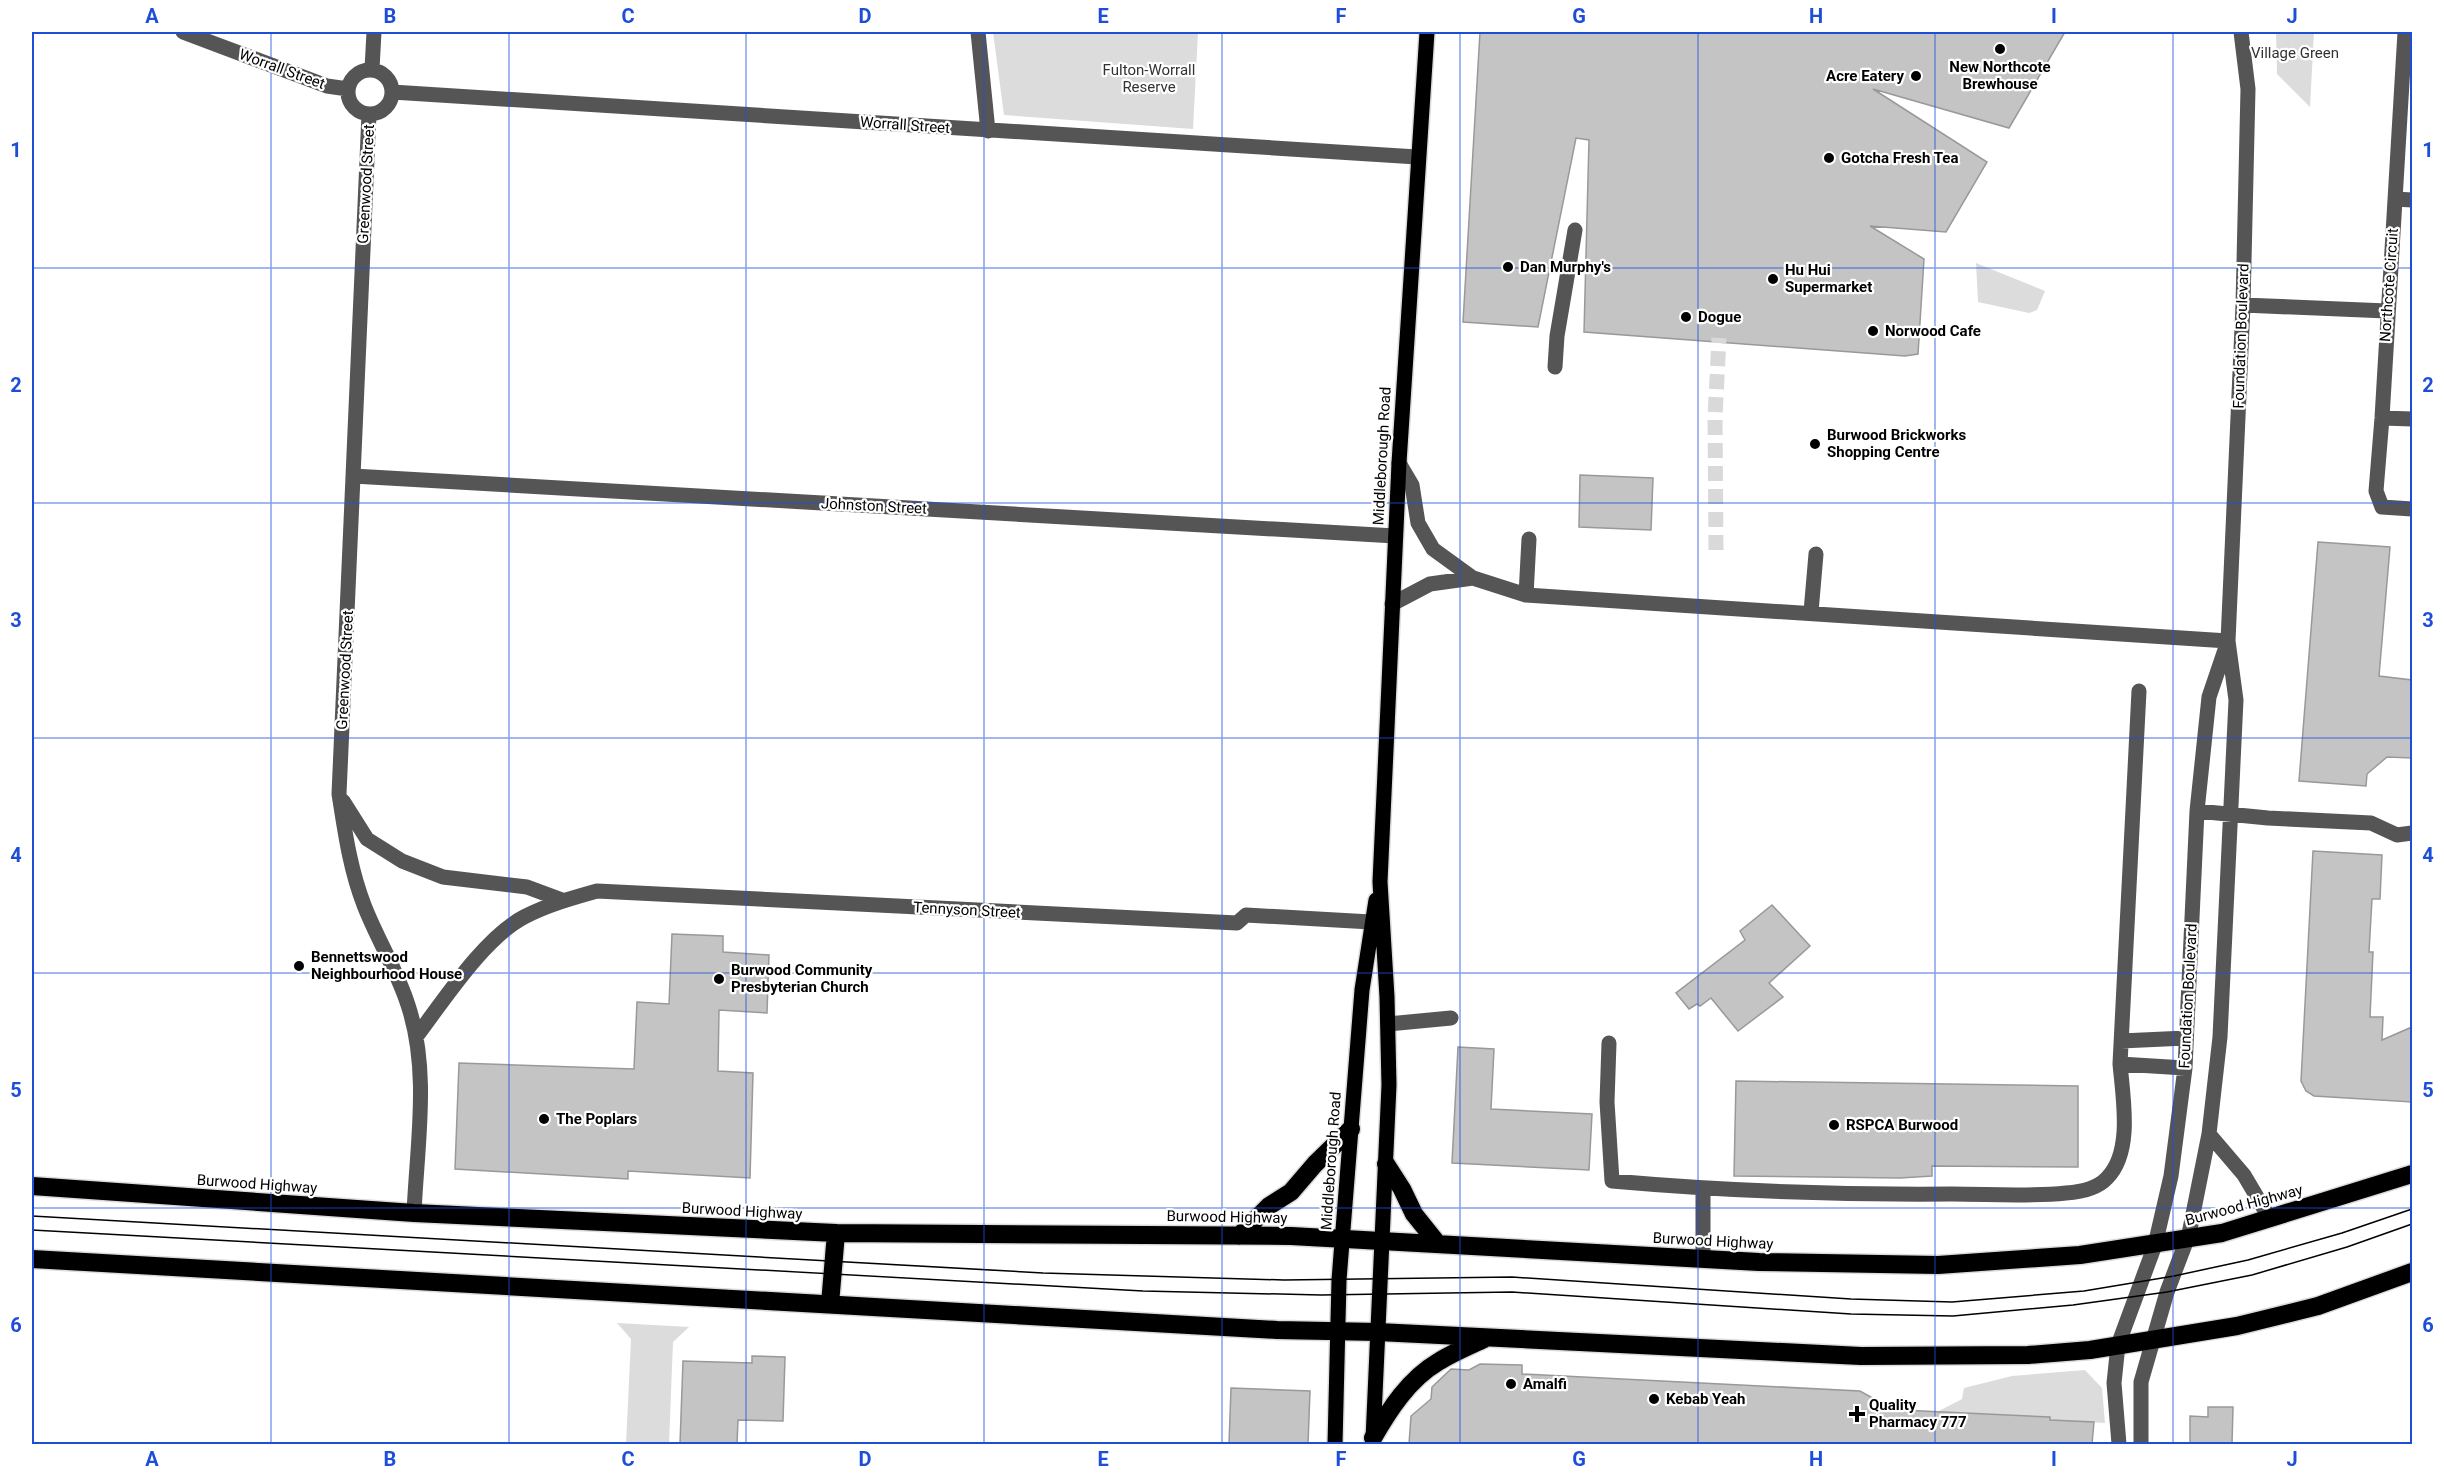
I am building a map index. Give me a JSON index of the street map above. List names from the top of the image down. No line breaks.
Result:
{"streets":{"highway":["Burwood Highway"],"main road":["Middleborough Road"],"street":["Worrall Street","Greenwood Street","Northcote Circuit","Foundation Boulevard","Johnston Street","Tennyson Street"]},"crossings":[["Worrall Street","Greenwood Street"],["Worrall Street","Middleborough Road"],["Greenwood Street","Johnston Street"],["Greenwood Street","Tennyson Street"],["Greenwood Street","Burwood Highway"],["Foundation Boulevard","Burwood Highway"],["Middleborough Road","Johnston Street"],["Middleborough Road","Tennyson Street"],["Middleborough Road","Burwood Highway"]],"parks":["Village Green","Fulton-Worrall Reserve"],"places":{"other":["New Northcote Brewhouse","Acre Eatery","Gotcha Fresh Tea","Dan Murphy's","Hu Hui Supermarket","Dogue","Norwood Cafe","Burwood Brickworks Shopping Centre","Bennettswood Neighbourhood House","Burwood Community Presbyterian Church","The Poplars","RSPCA Burwood","Amalfi","Kebab Yeah"],"health":["Quality Pharmacy 777"]},"grid":{"columns":["A","B","C","D","E","F","G","H","I","J"],"rows":["1","2","3","4","5","6"]}}
